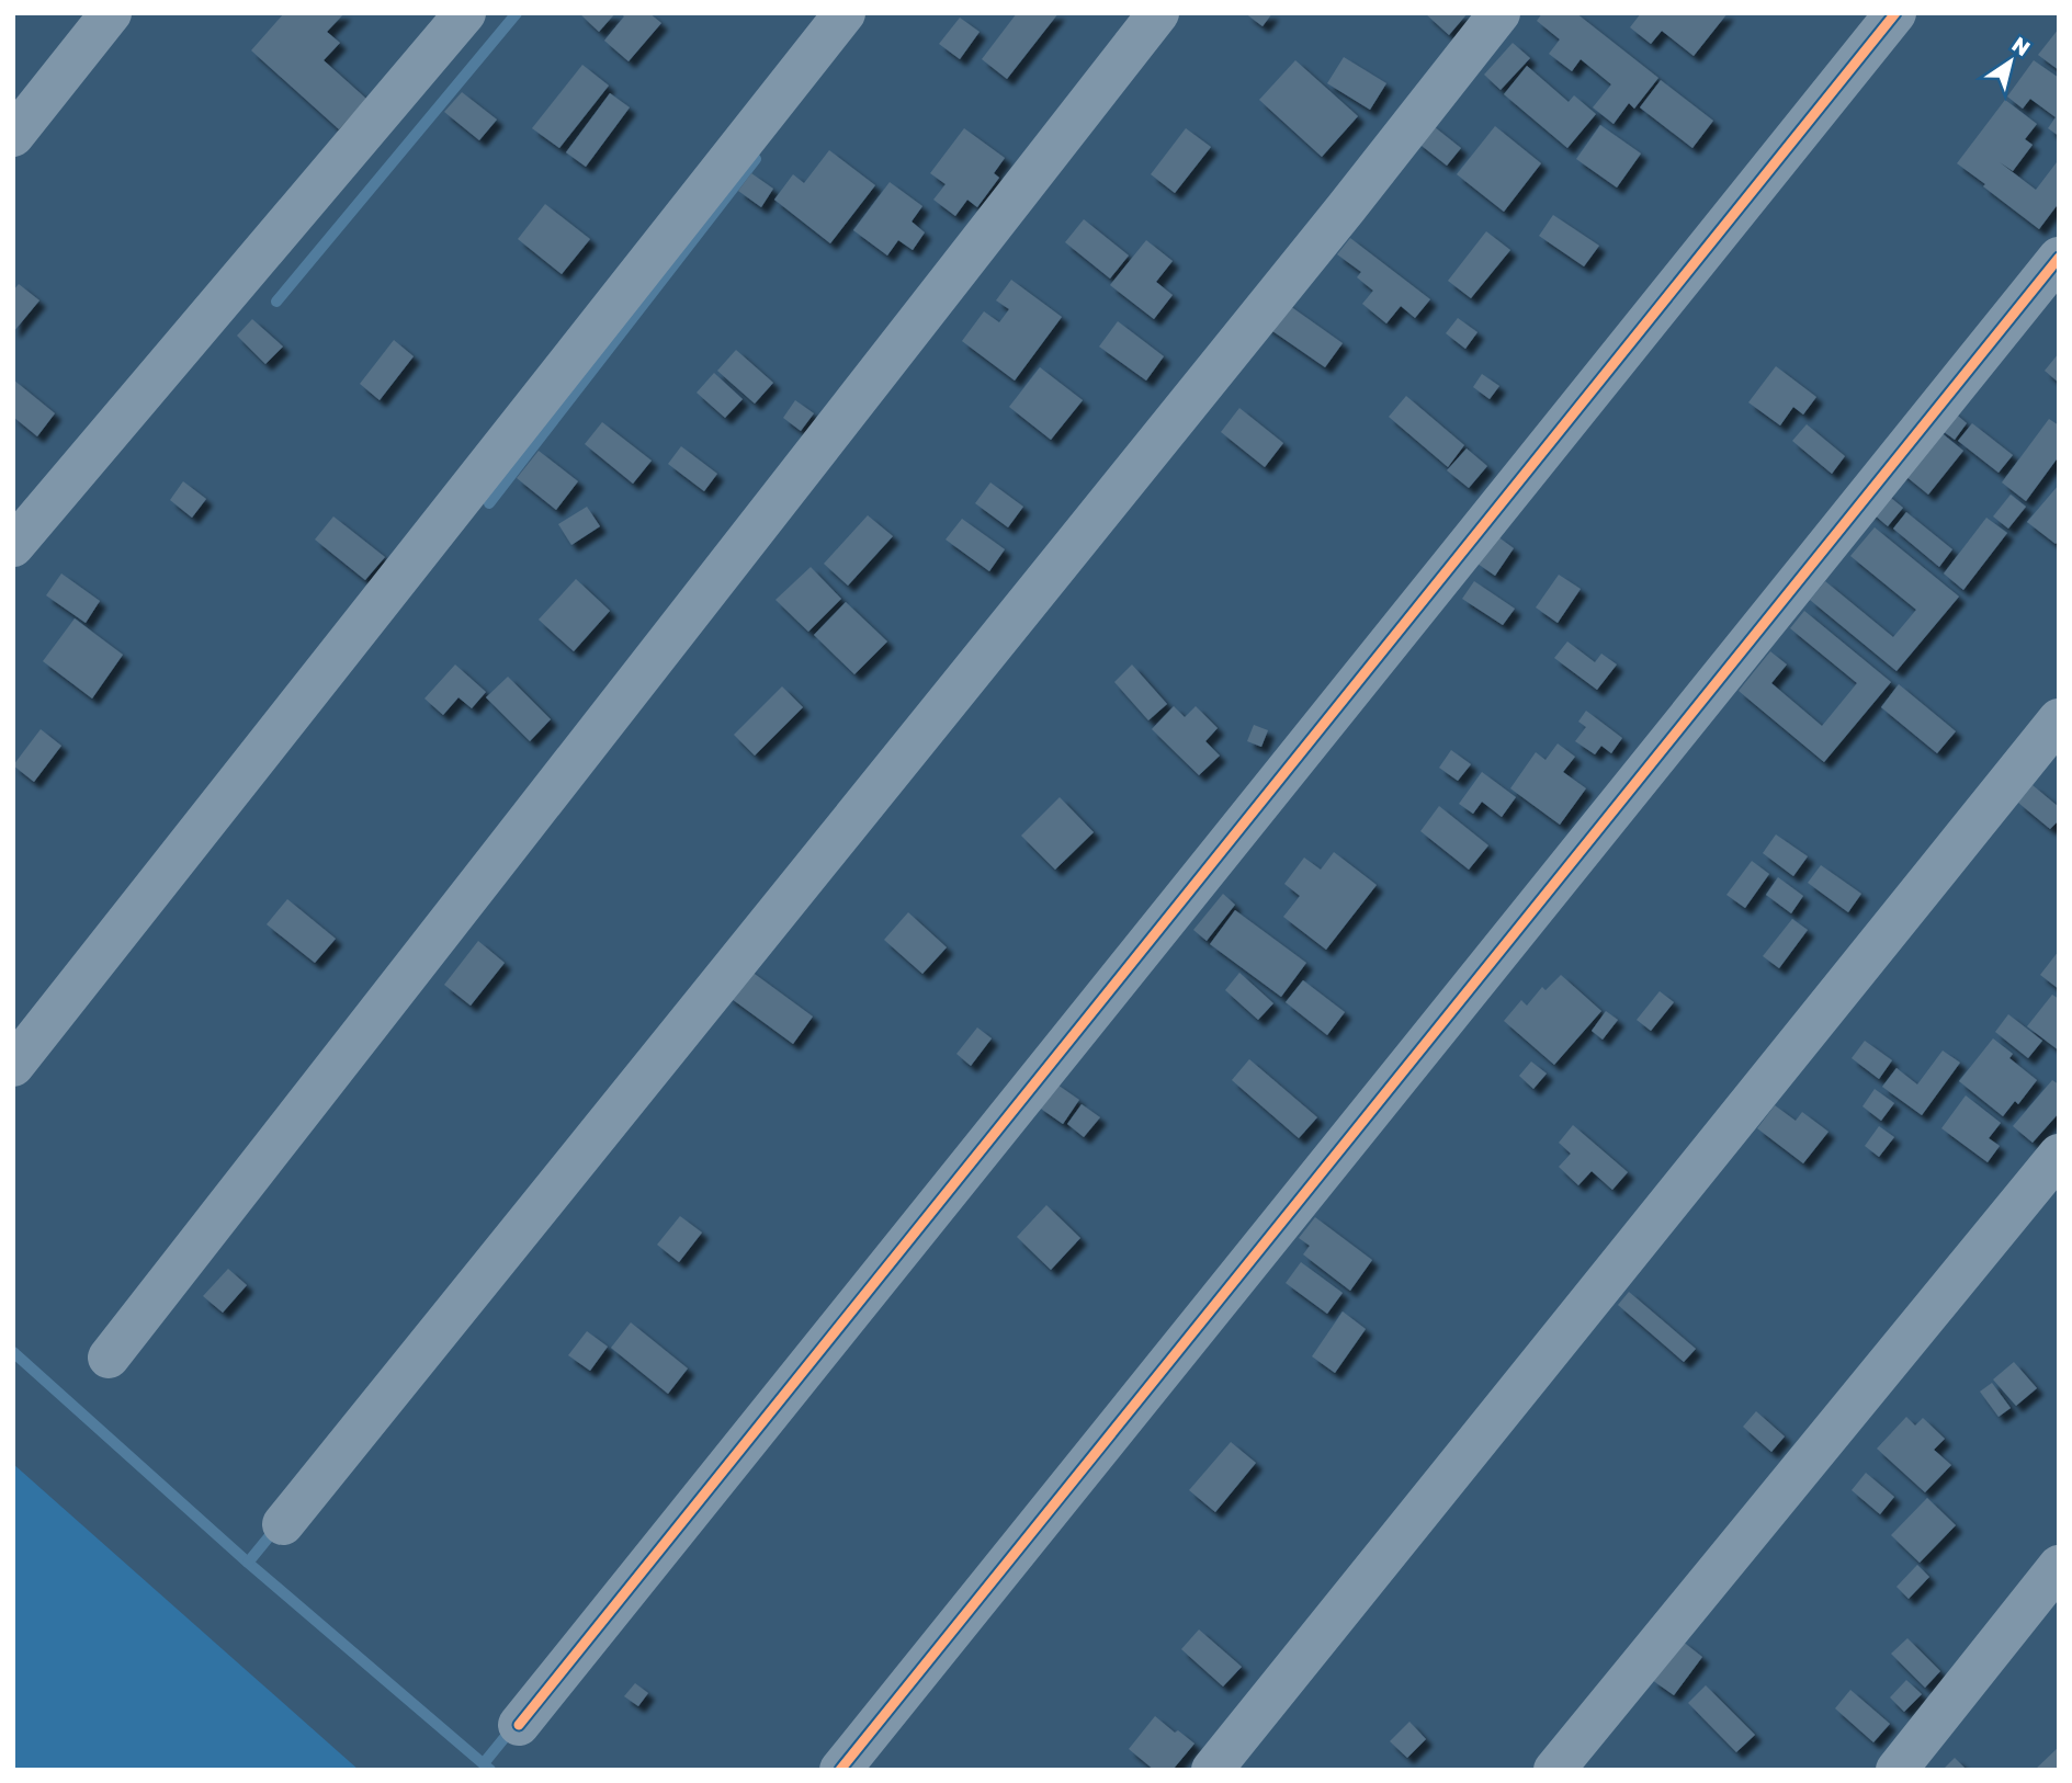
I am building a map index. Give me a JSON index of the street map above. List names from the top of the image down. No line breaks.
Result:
{"north":"top right"}
